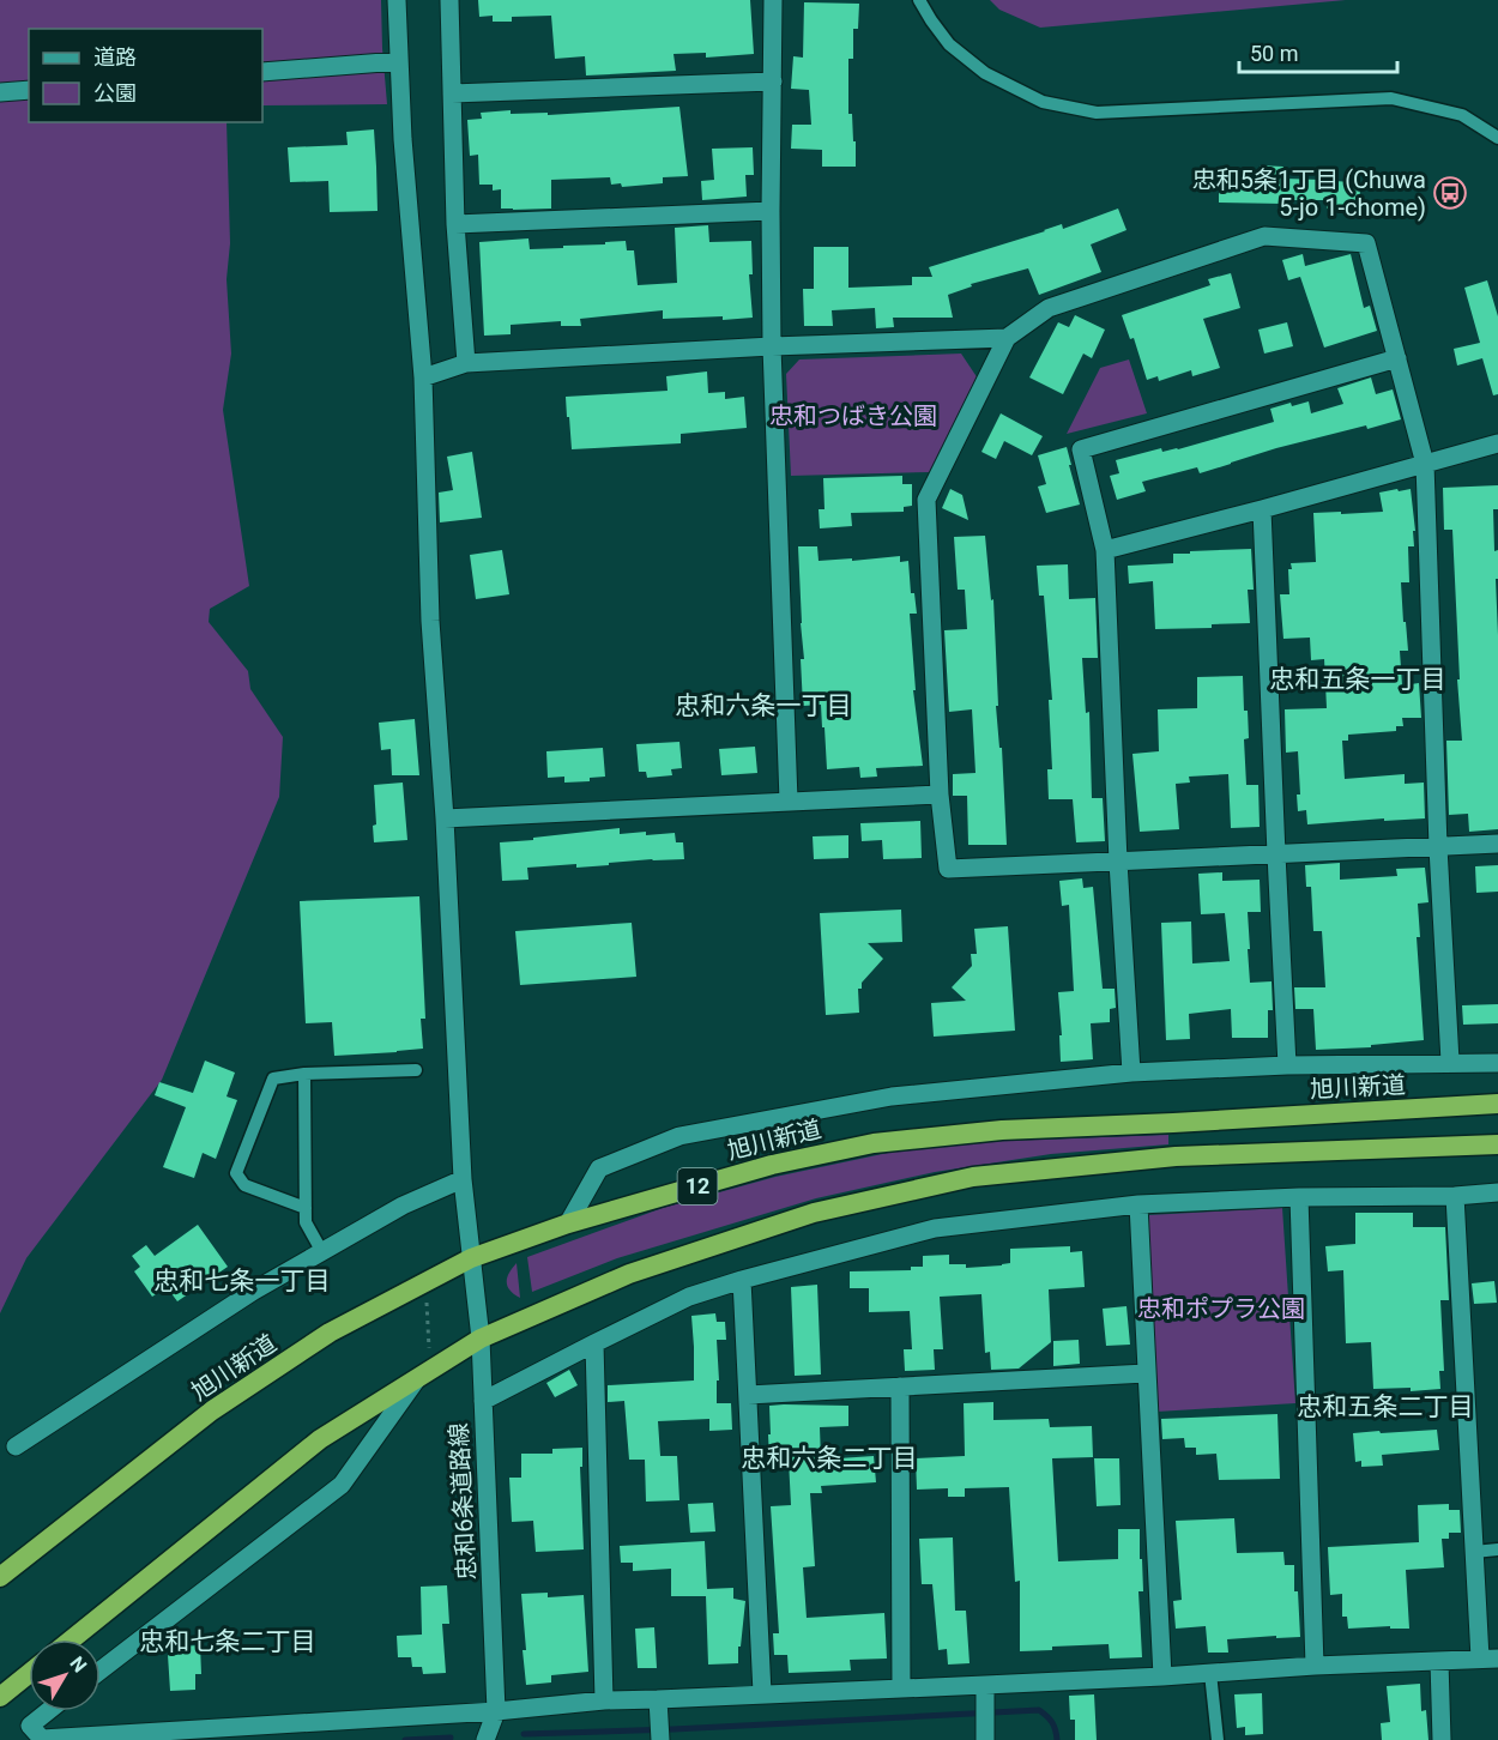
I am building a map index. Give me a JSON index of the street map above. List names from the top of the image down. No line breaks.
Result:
{"streets":{"highway":["旭川新道","12"],"street":["忠和6条道路線"]},"crossings":[["旭川新道","忠和6条道路線"]],"districts":["忠和五条一丁目","忠和六条一丁目","忠和七条一丁目","忠和五条二丁目","忠和六条二丁目","忠和七条二丁目"],"parks":["忠和つばき公園","忠和ポプラ公園"],"places":{"bus stop":["忠和5条1丁目 (Chuwa 5-jo 1-chome)"]},"legend":["道路","公園"],"scale_bar":"50 m","north":"top right"}
